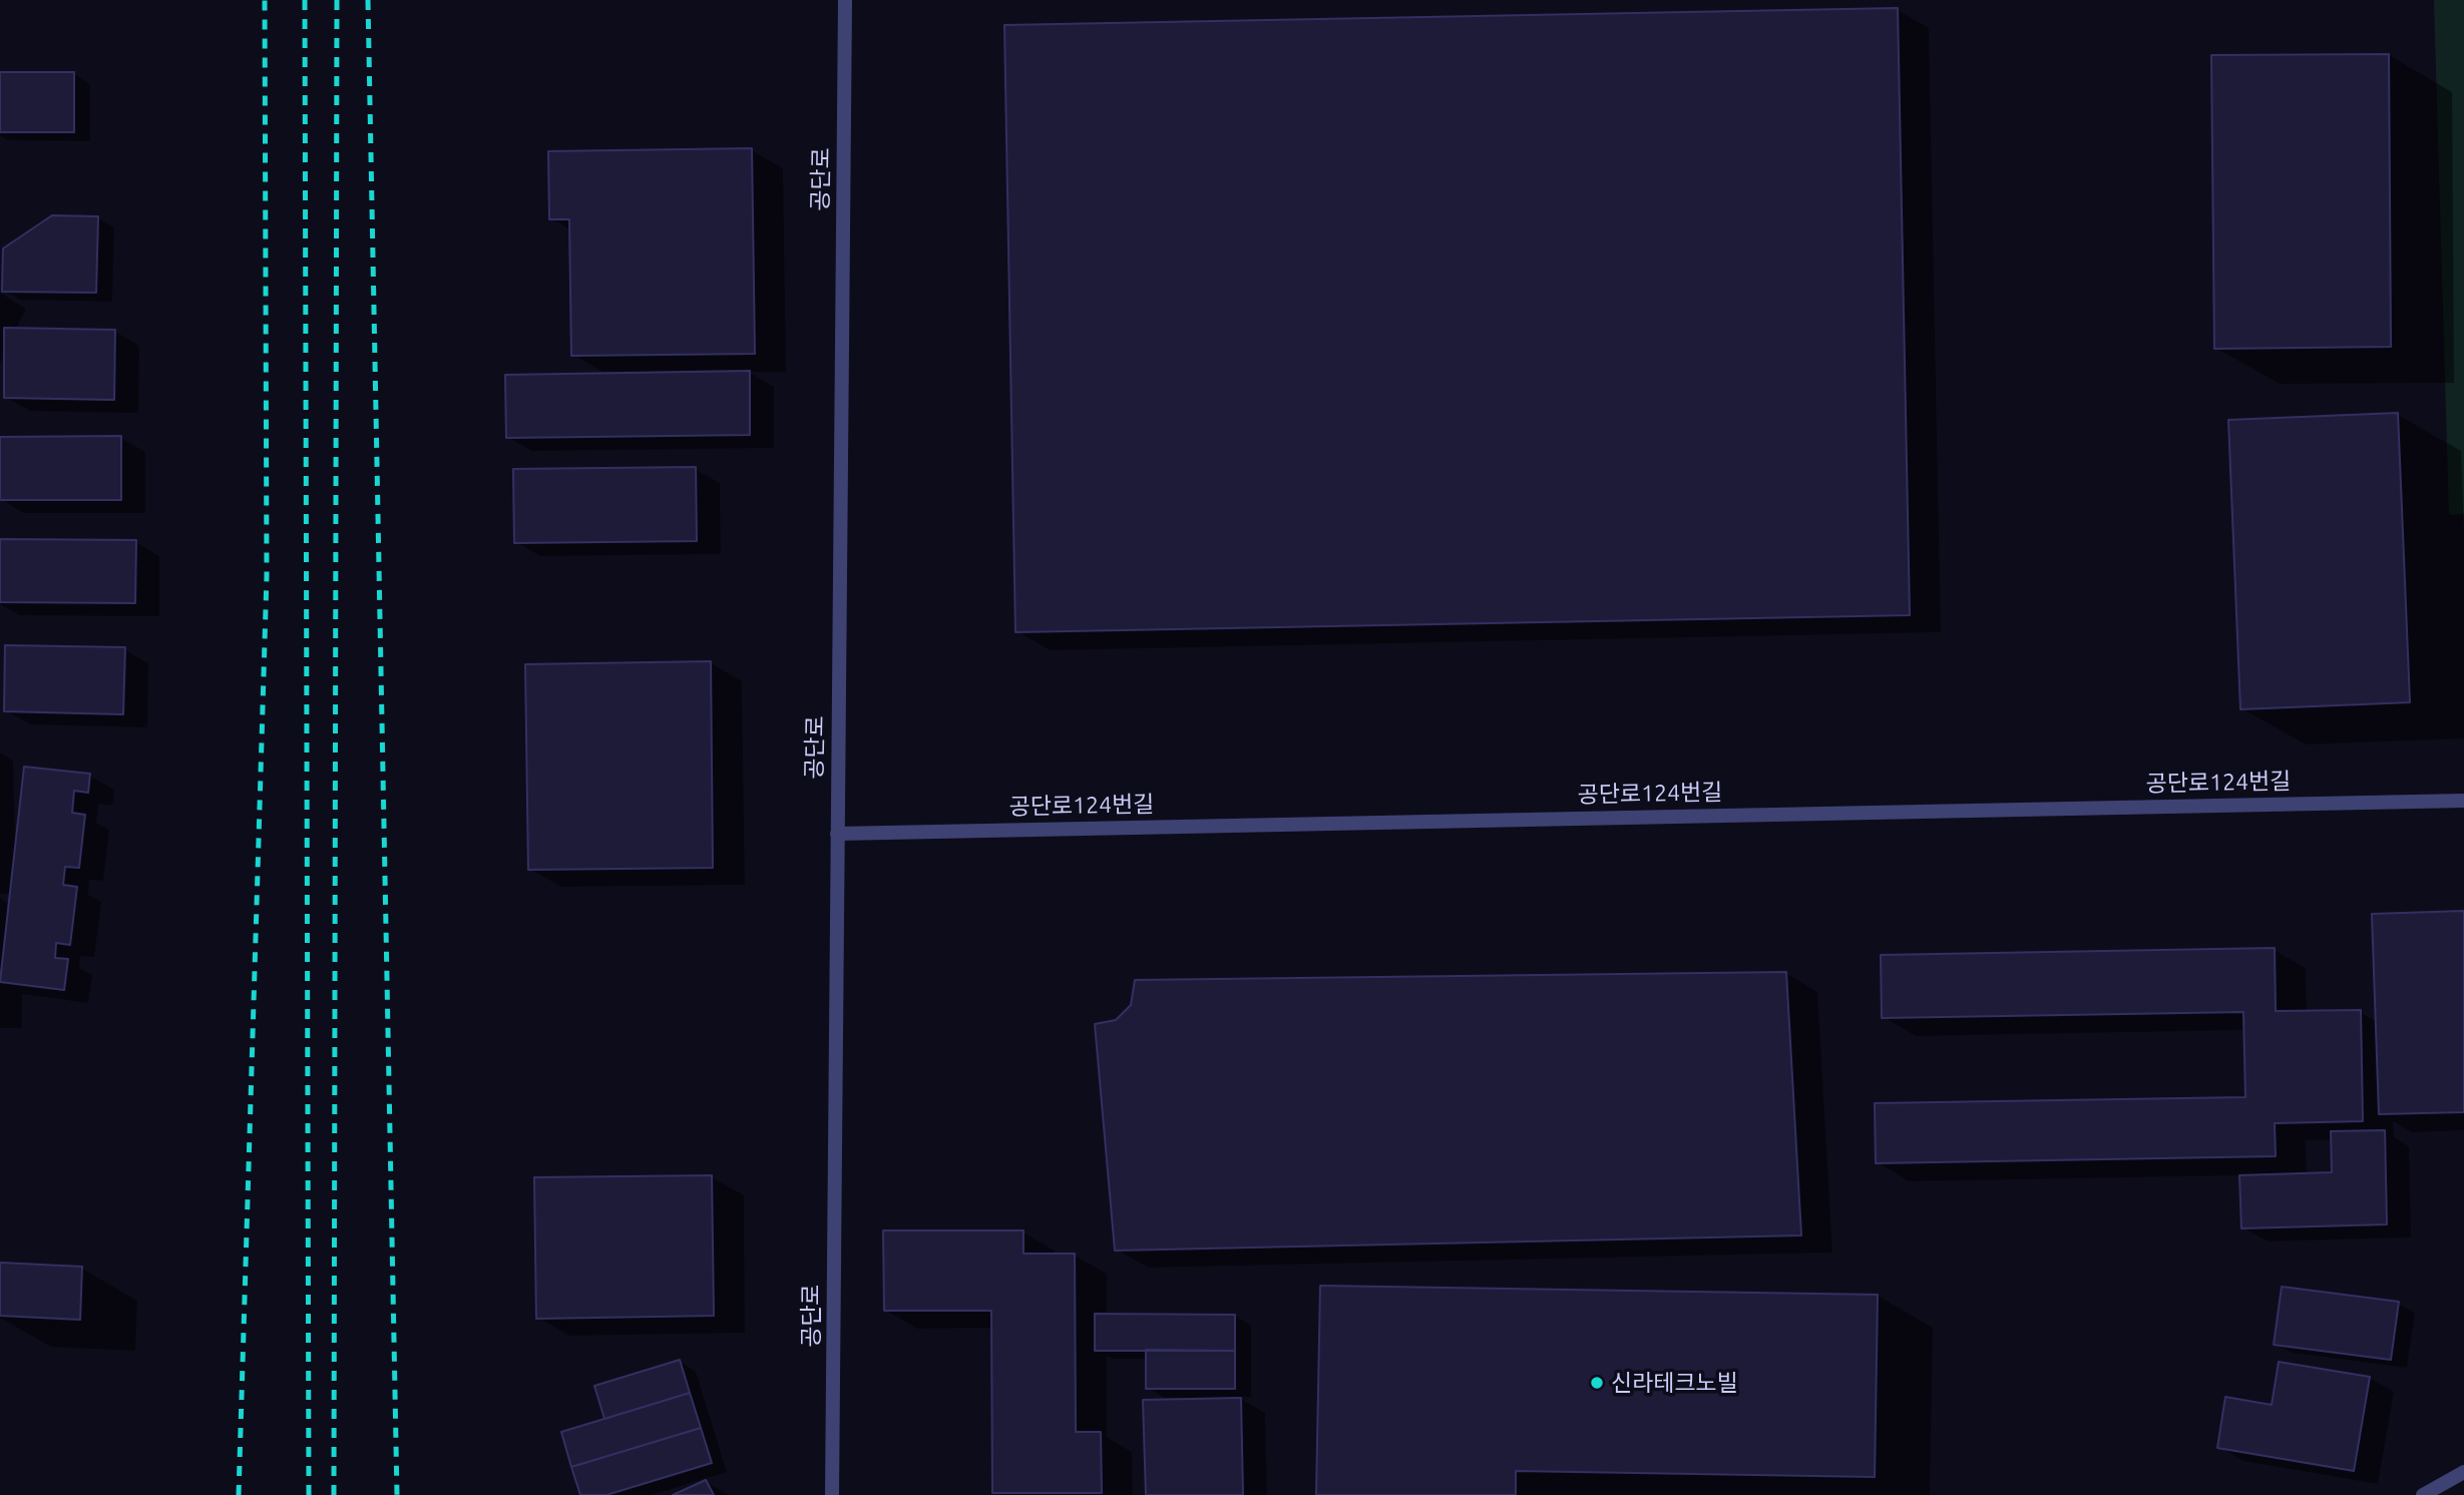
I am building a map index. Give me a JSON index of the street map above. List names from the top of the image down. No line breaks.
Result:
{"streets":{"street":["공단로","공단로124번길"]},"crossings":[["공단로","공단로124번길"]],"places":["신라테크노빌"]}
